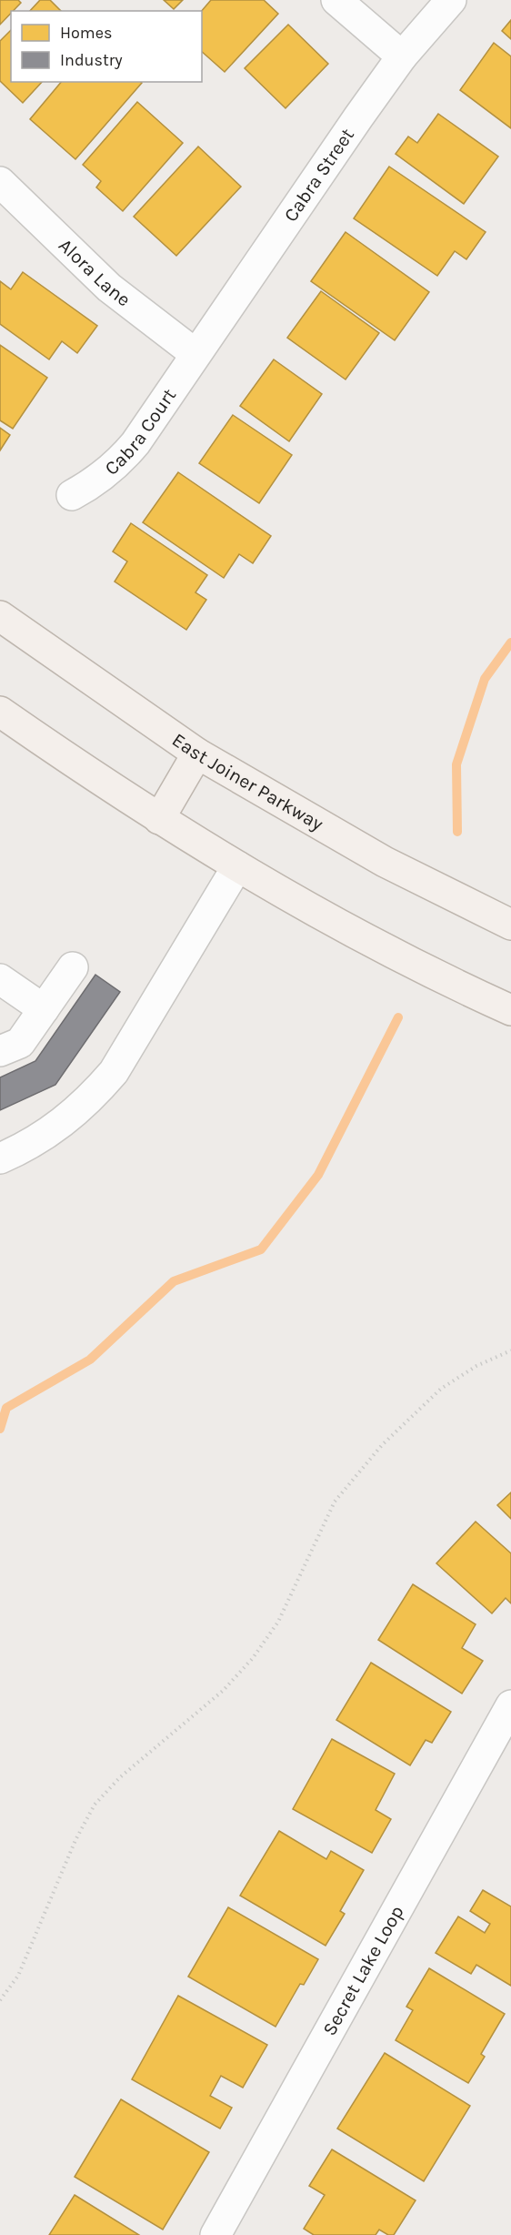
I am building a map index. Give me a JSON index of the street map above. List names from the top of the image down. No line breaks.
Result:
{"streets":{"main road":["East Joiner Parkway"],"street":["Cabra Street","Alora Lane","Cabra Court","Secret Lake Loop"]},"crossings":[["Cabra Street","Alora Lane"],["Cabra Street","Cabra Court"],["Alora Lane","Cabra Court"]],"legend":["Homes","Industry"]}
